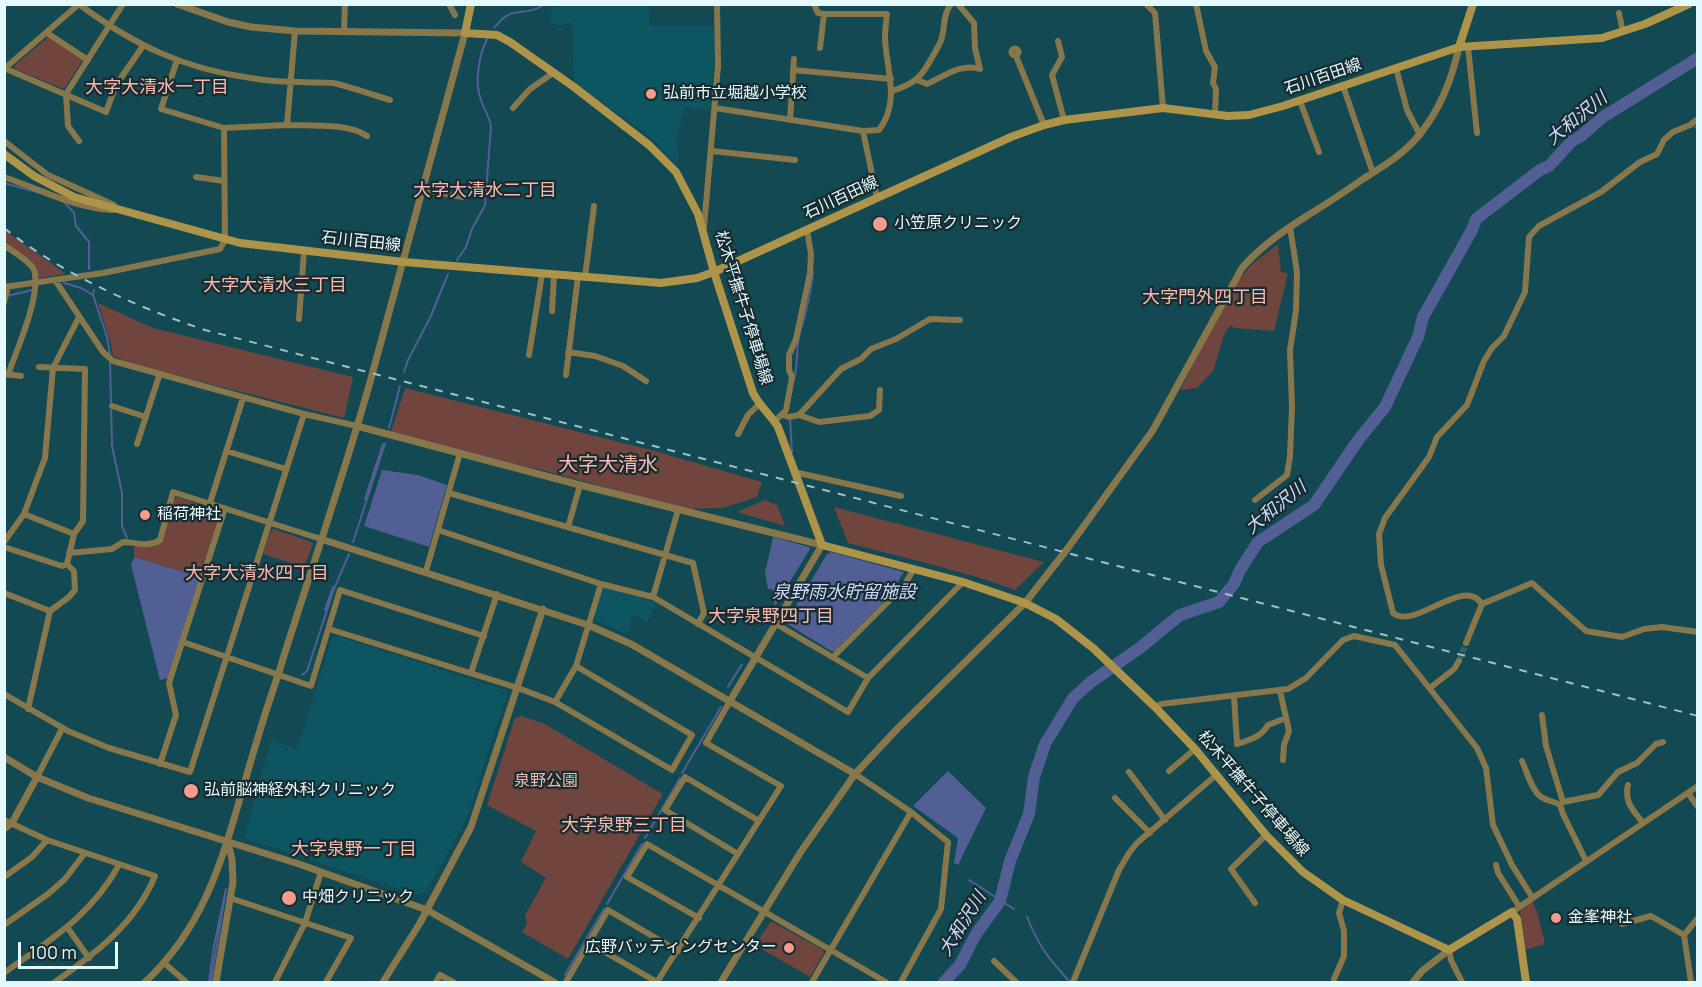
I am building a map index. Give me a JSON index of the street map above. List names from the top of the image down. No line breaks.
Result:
{"streets":{"main road":["石川百田線","松木平撫牛子停車場線"]},"crossings":[["石川百田線","松木平撫牛子停車場線"]],"districts":["大字大清水一丁目","大字大清水二丁目","大字大清水三丁目","大字門外四丁目","大字大清水","大字大清水四丁目","大字泉野四丁目","大字泉野三丁目","大字泉野一丁目"],"water":["大和沢川","泉野雨水貯留施設"],"parks":["泉野公園"],"places":["弘前市立堀越小学校","小笠原クリニック","稲荷神社","弘前脳神経外科クリニック","中畑クリニック","金峯神社","広野バッティングセンター"],"scale_bar":"100 m"}
